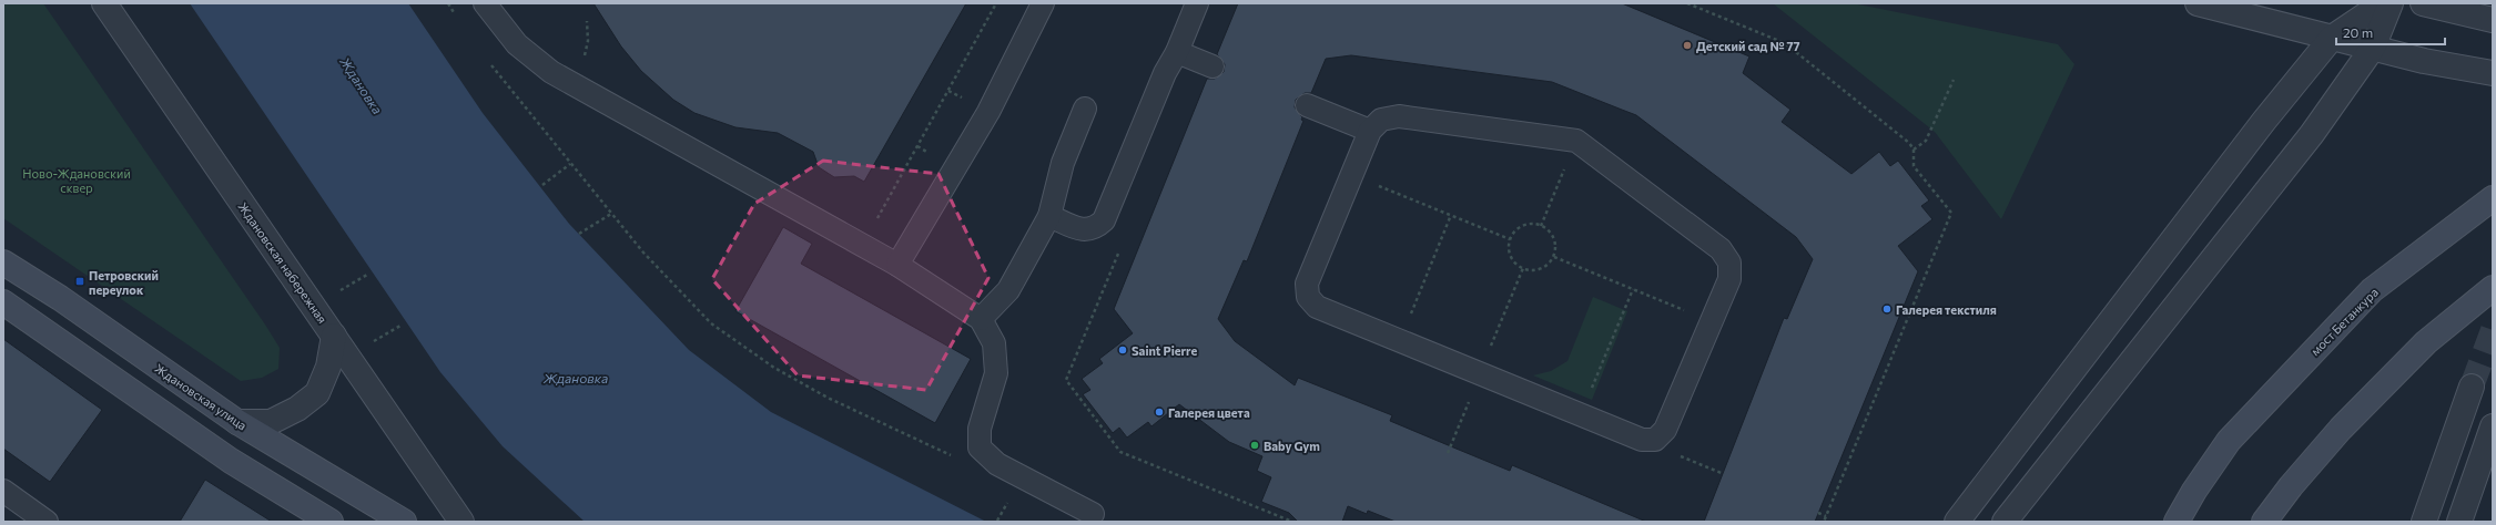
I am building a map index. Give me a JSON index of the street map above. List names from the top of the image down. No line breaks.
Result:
{"streets":{"main road":["мост Бетанкура","Ждановская улица"],"street":["Ждановская набережная"]},"water":["Ждановка"],"parks":["Ново-Ждановский сквер"],"places":{"other":["Детский сад № 77","Галерея текстиля","Saint Pierre","Галерея цвета","Baby Gym"],"transit":["Петровский переулок"]},"scale_bar":"20 m"}
